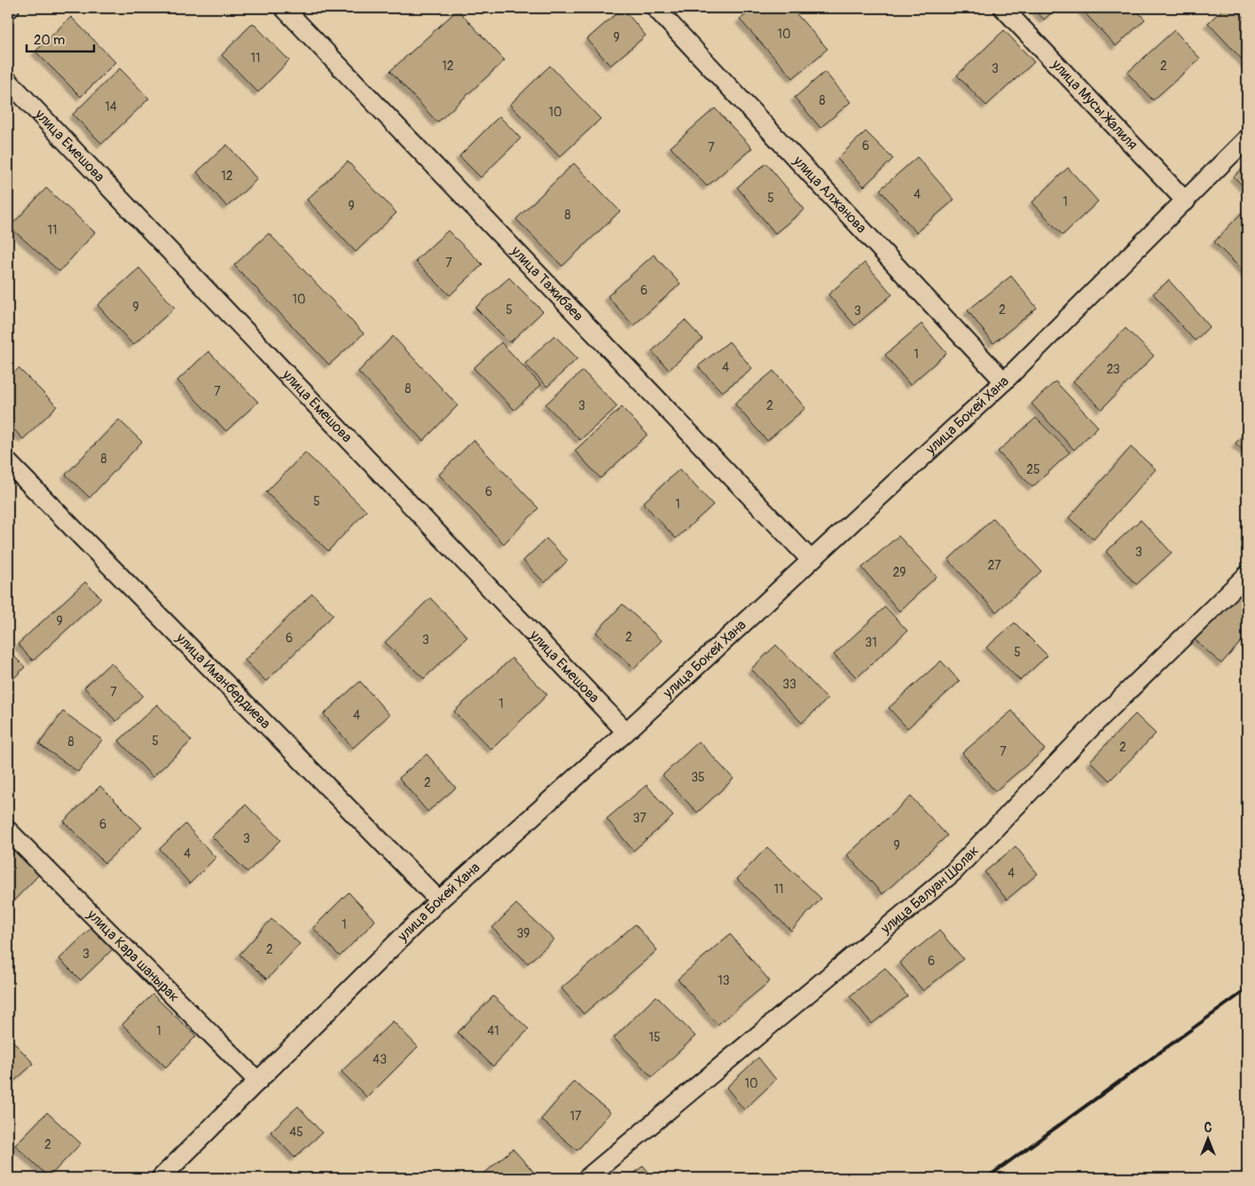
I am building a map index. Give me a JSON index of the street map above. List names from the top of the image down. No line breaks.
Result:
{"streets":{"street":["улица Мусы Жалиля","улица Емешова","улица Алжанова","улица Тажибаев","улица Бокей Хана","улица Иманбердиева","улица Балуан Шолак","улица Кара шанырак"]},"crossings":[["улица Мусы Жалиля","улица Бокей Хана"],["улица Емешова","улица Бокей Хана"],["улица Алжанова","улица Бокей Хана"],["улица Тажибаев","улица Бокей Хана"],["улица Бокей Хана","улица Иманбердиева"],["улица Бокей Хана","улица Кара шанырак"]],"house_numbers":["10","9","11","12","2","3","8","14","10","6","7","12","4","5","1","9","8","11","7","6","10","9","5","2","3","1","4","23","8","7","3","2","8","25","6","5","1","3","27","29","9","2","6","3","31","5","33","7","1","4","5","8","2","7","35","2","37","6","3","9","4","4","11","1","39","2","3","6","13","1","41","15","43","10","17","45","2"],"scale_bar":"20 m","north":"top"}
